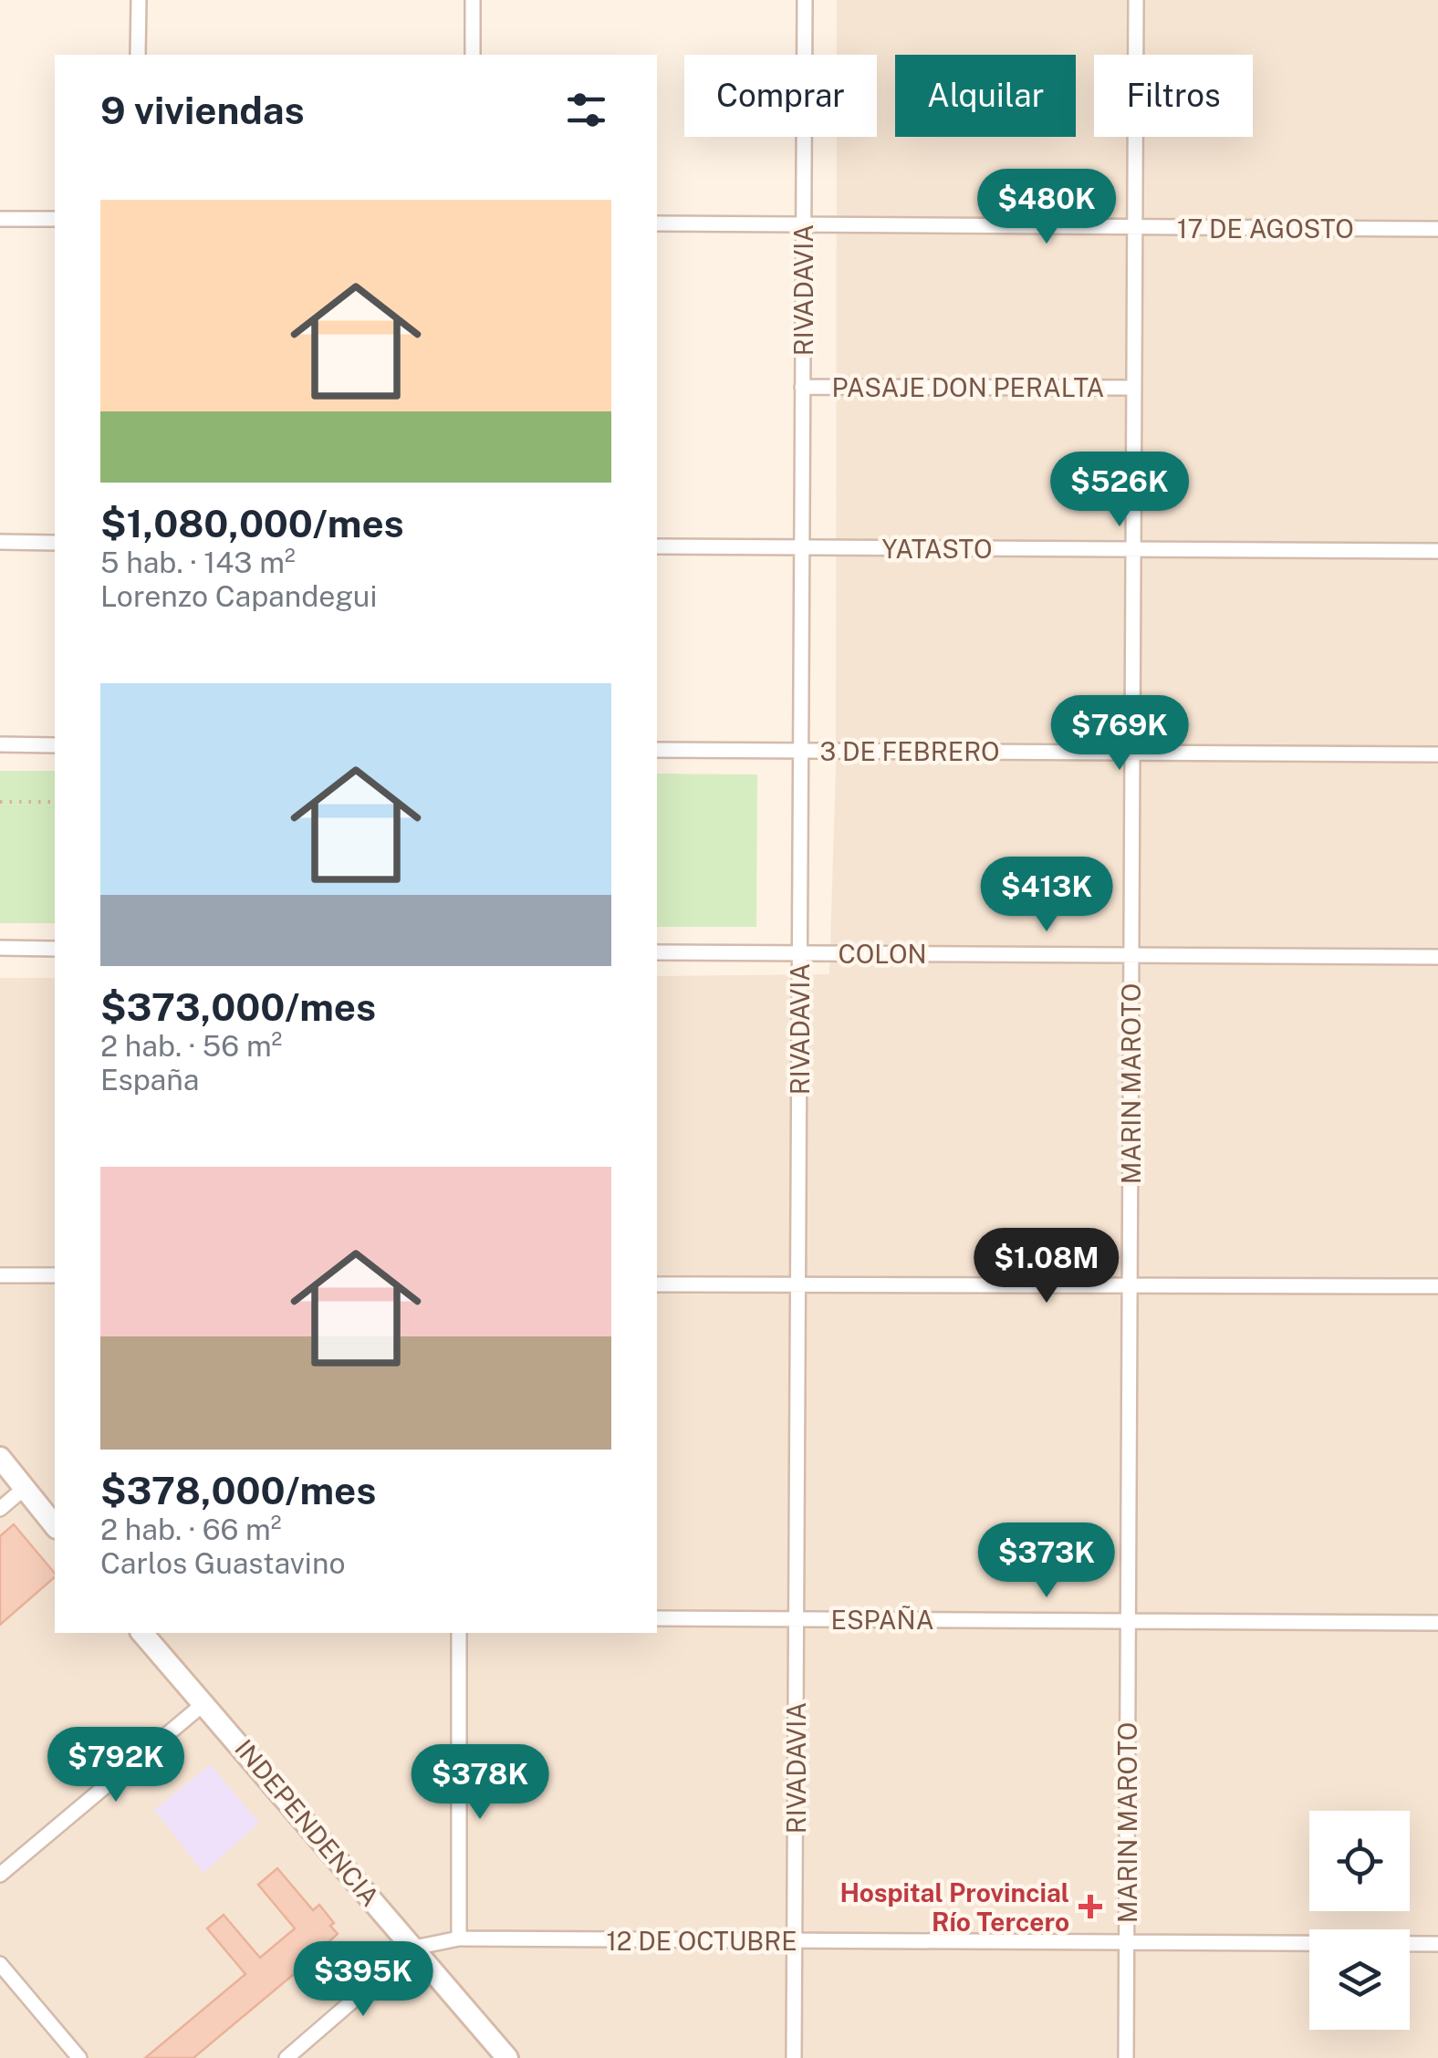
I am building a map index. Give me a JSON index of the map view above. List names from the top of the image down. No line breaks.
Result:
{"streets":{"main road":["INDEPENDENCIA"],"street":["17 DE AGOSTO","RIVADAVIA","PASAJE DON PERALTA","YATASTO","3 DE FEBRERO","COLON","MARIN MAROTO","ESPAÑA","12 DE OCTUBRE"]},"crossings":[["17 DE AGOSTO","RIVADAVIA"],["17 DE AGOSTO","MARIN MAROTO"],["RIVADAVIA","PASAJE DON PERALTA"],["RIVADAVIA","YATASTO"],["RIVADAVIA","3 DE FEBRERO"],["RIVADAVIA","COLON"],["RIVADAVIA","ESPAÑA"],["RIVADAVIA","12 DE OCTUBRE"],["PASAJE DON PERALTA","MARIN MAROTO"],["YATASTO","MARIN MAROTO"],["3 DE FEBRERO","MARIN MAROTO"],["COLON","MARIN MAROTO"],["MARIN MAROTO","ESPAÑA"],["MARIN MAROTO","12 DE OCTUBRE"],["INDEPENDENCIA","12 DE OCTUBRE"]],"places":{"health":["Hospital Provincial Río Tercero"]},"page":{"chip":["Comprar","Alquilar","Filtros"],"heading":"9 viviendas","list":[{"name":"$1,080,000/mes","note":"5 hab. · 143 m² · Lorenzo Capandegui"},{"name":"$373,000/mes","note":"2 hab. · 56 m² · España"},{"name":"$378,000/mes","note":"2 hab. · 66 m² · Carlos Guastavino"}],"price":["$480K","$526K","$769K","$413K","$1.08M","$373K","$792K","$378K","$395K"]}}
